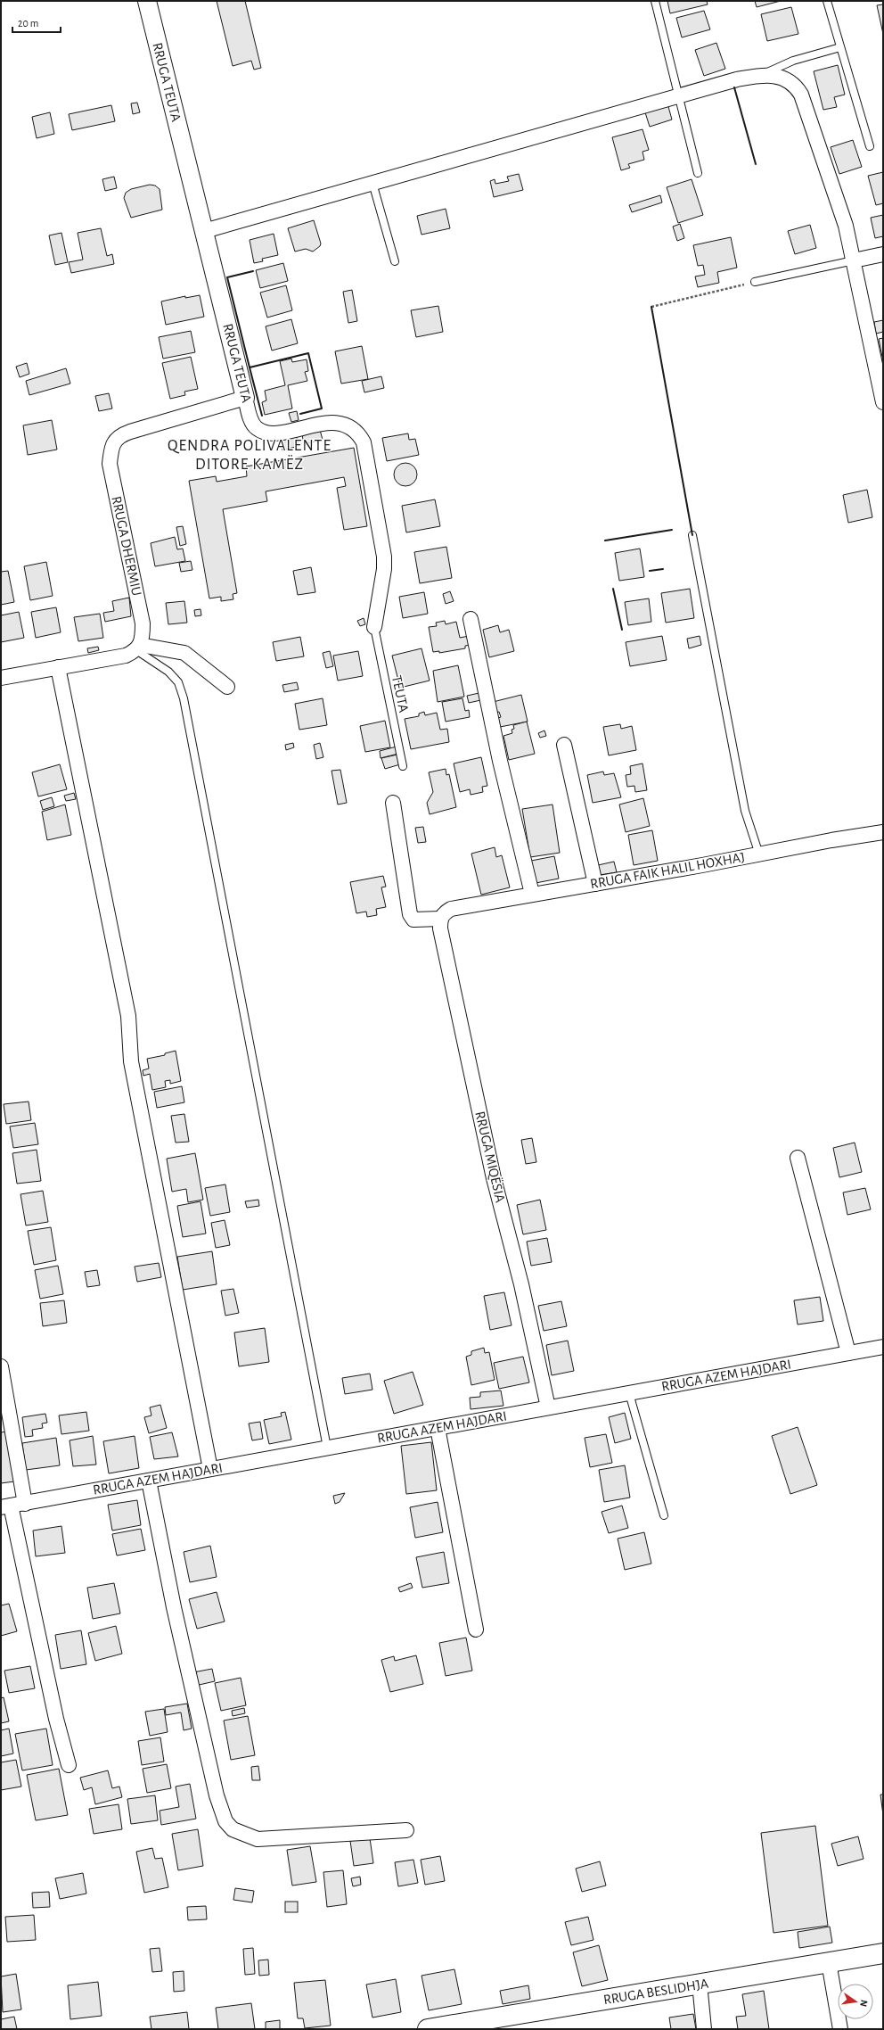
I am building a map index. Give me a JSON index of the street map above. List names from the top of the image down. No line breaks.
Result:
{"streets":{"main road":["RRUGA BESLIDHJA"],"street":["RRUGA TEUTA","RRUGA DHERMIU","RRUGA FAIK HALIL HOXHAJ","RRUGA MIQËSIA","RRUGA AZEM HAJDARI"],"lane":["TEUTA"]},"crossings":[["RRUGA TEUTA","RRUGA DHERMIU"],["RRUGA TEUTA","TEUTA"],["RRUGA FAIK HALIL HOXHAJ","RRUGA MIQËSIA"],["RRUGA MIQËSIA","RRUGA AZEM HAJDARI"]],"districts":["QENDRA POLIVALENTE DITORE KAMËZ"],"scale_bar":"20 m","north":"right"}
